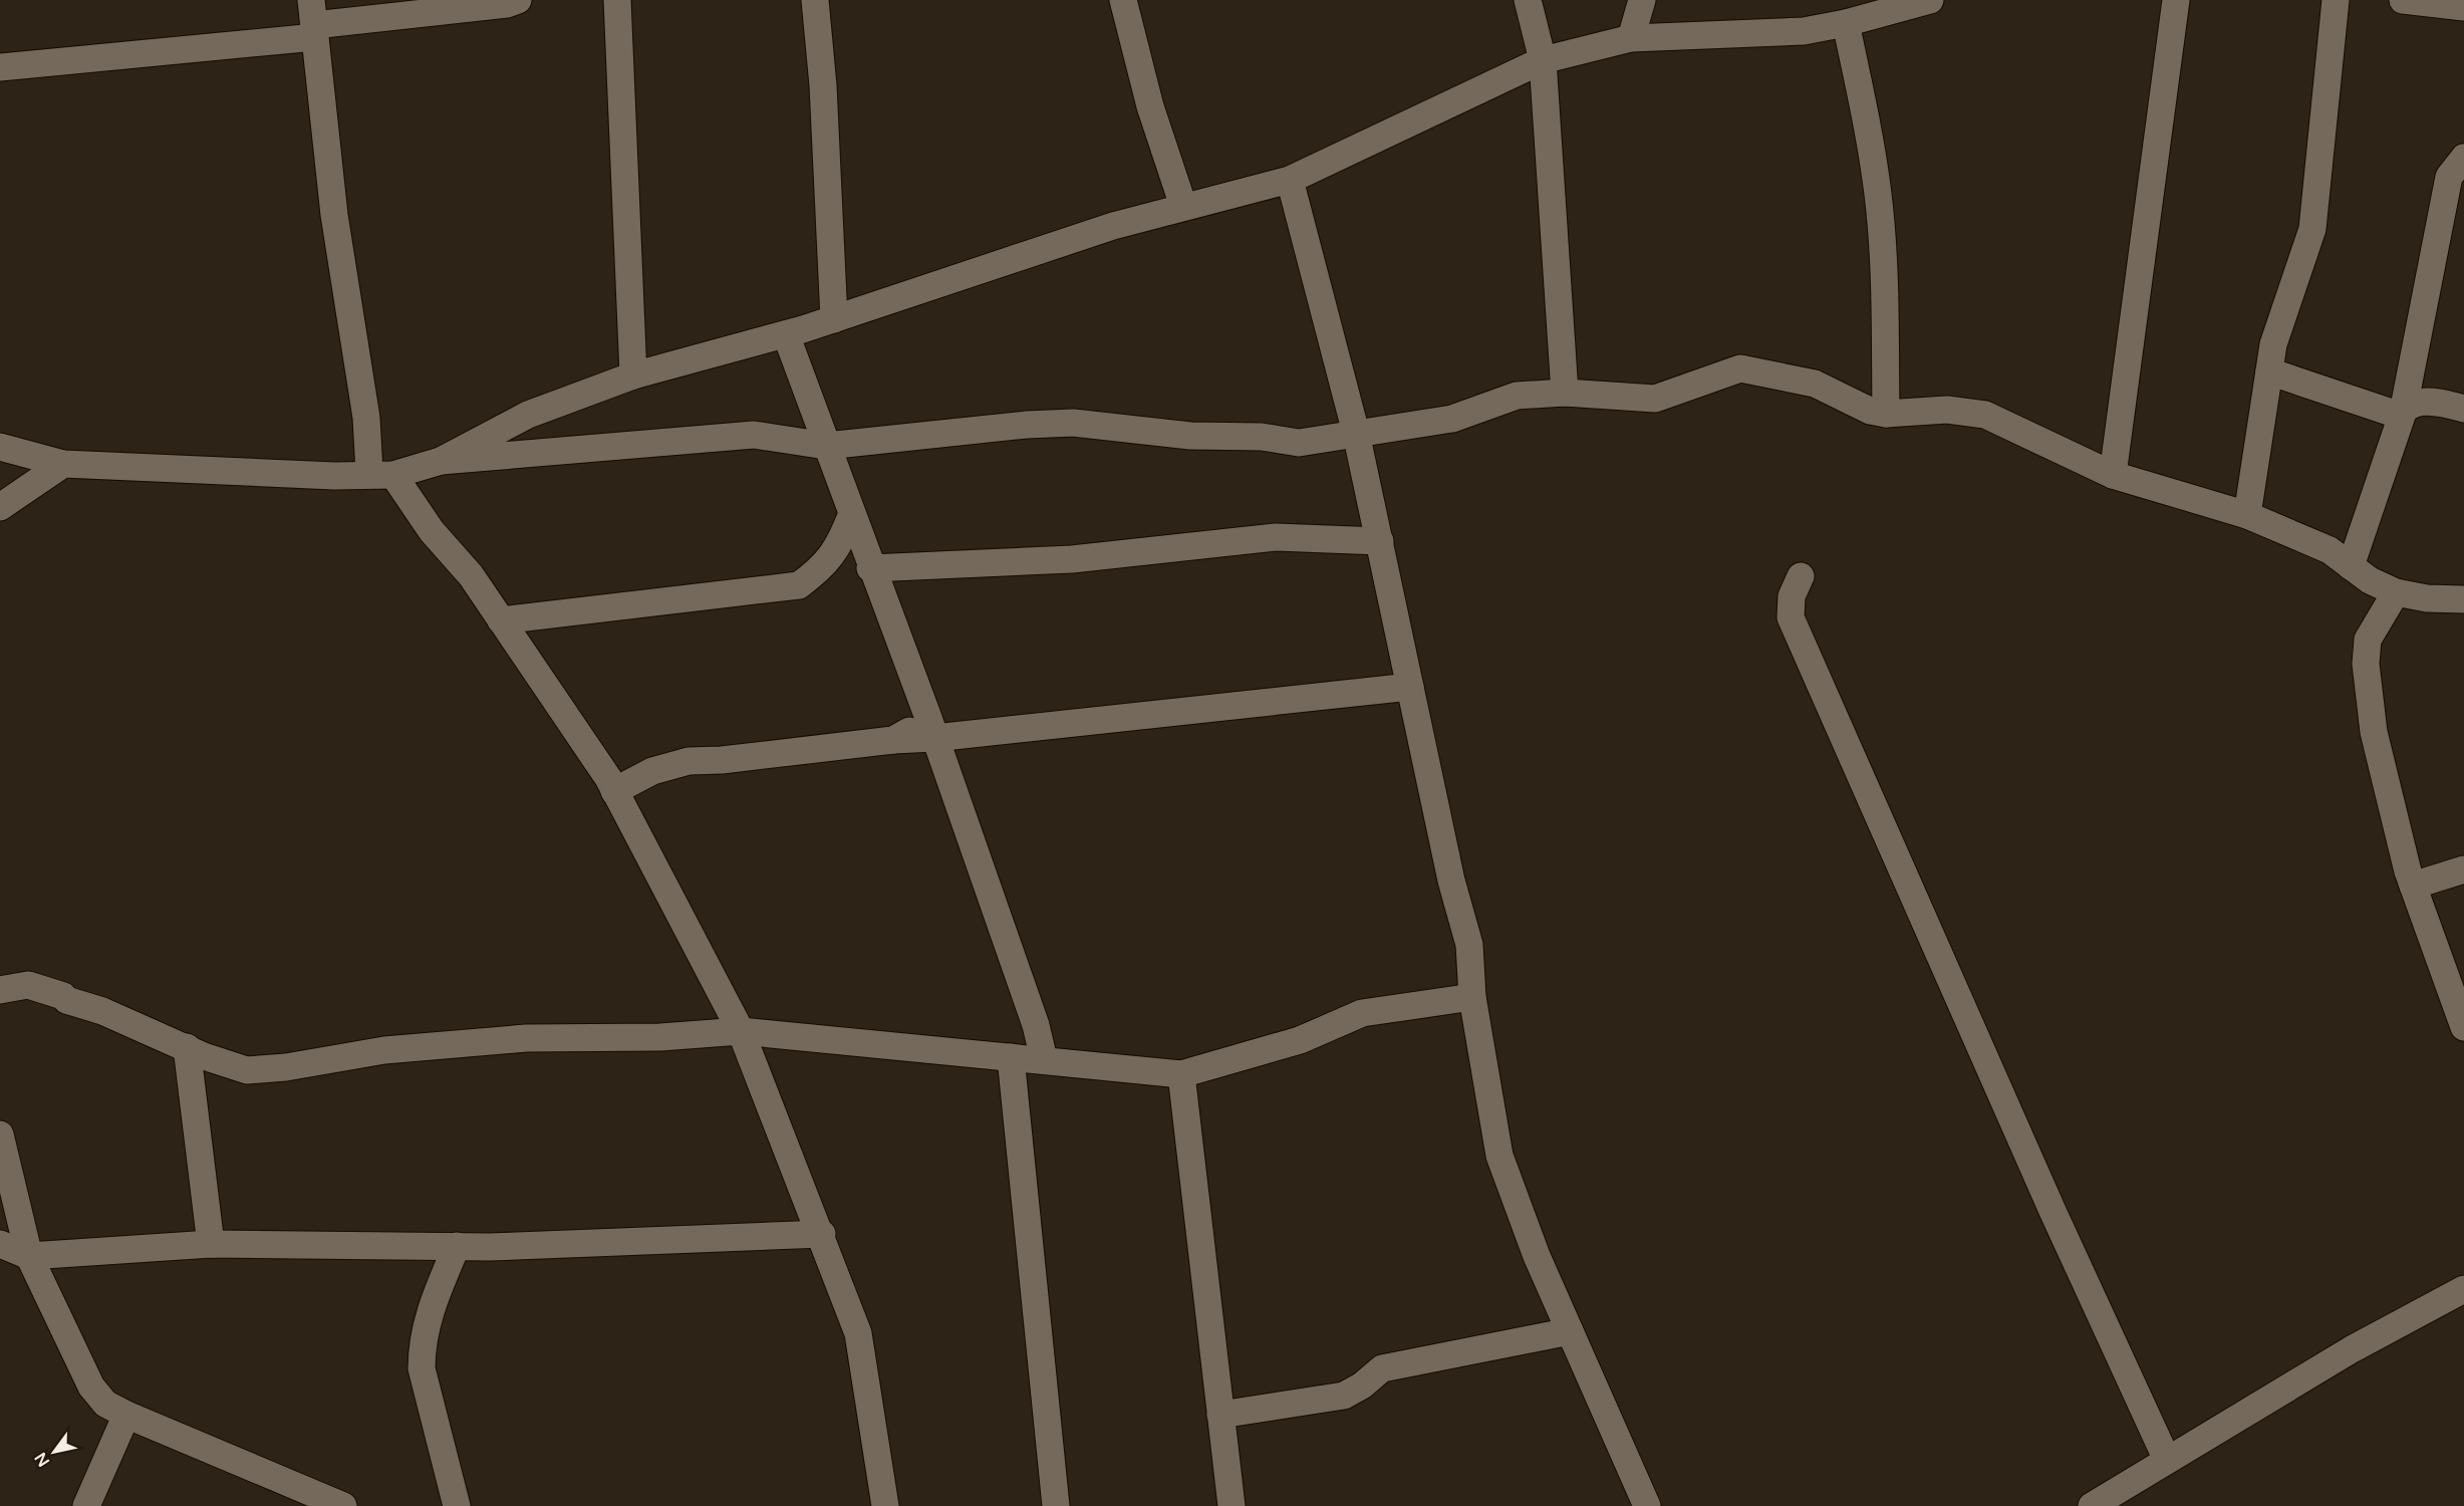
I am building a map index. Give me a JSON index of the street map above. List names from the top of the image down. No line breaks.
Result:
{"north":"bottom left"}
